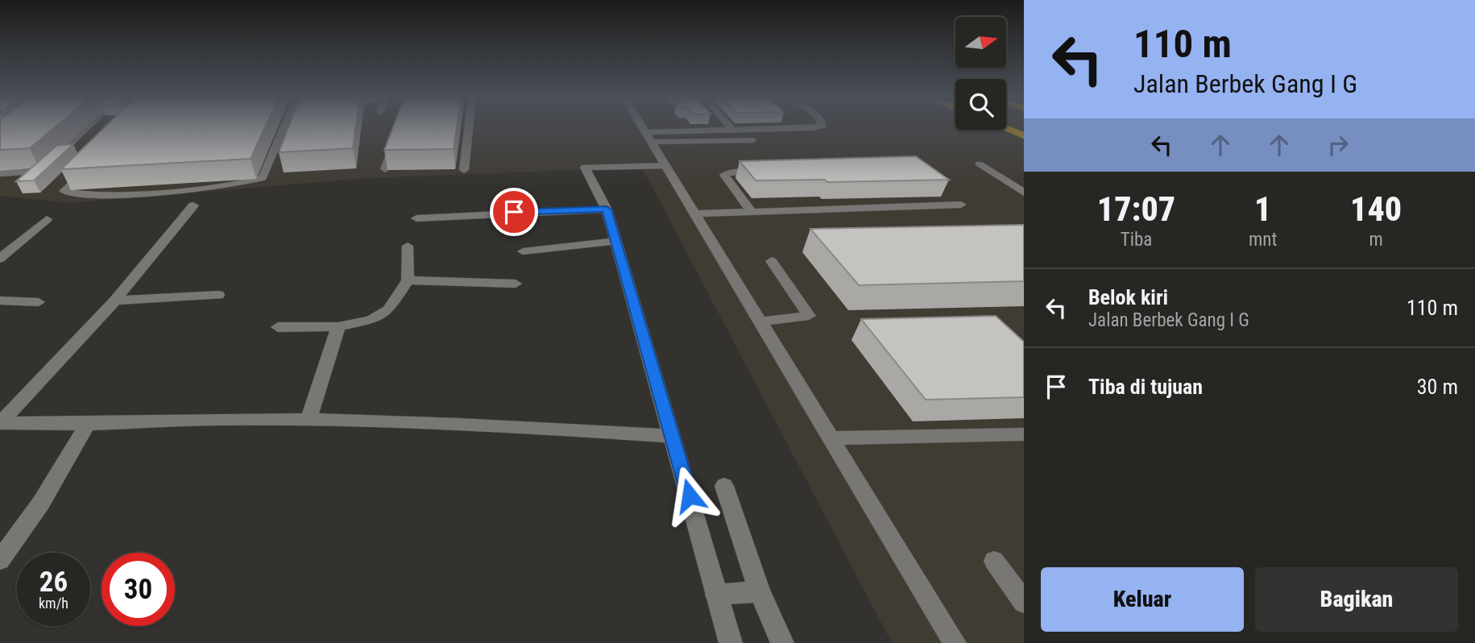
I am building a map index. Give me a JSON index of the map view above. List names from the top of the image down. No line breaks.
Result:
{"north":"right","page":{"turn":["110 m","Jalan Berbek Gang I G"],"eta":["17:07","Tiba","1","mnt","140","m"],"list":[{"name":"Belok kiri","note":"Jalan Berbek Gang I G","value":"110 m"},{"name":"Tiba di tujuan","value":"30 m"}],"speed":"26 km/h","limit":"30","buttons":["Keluar","Bagikan"]}}
